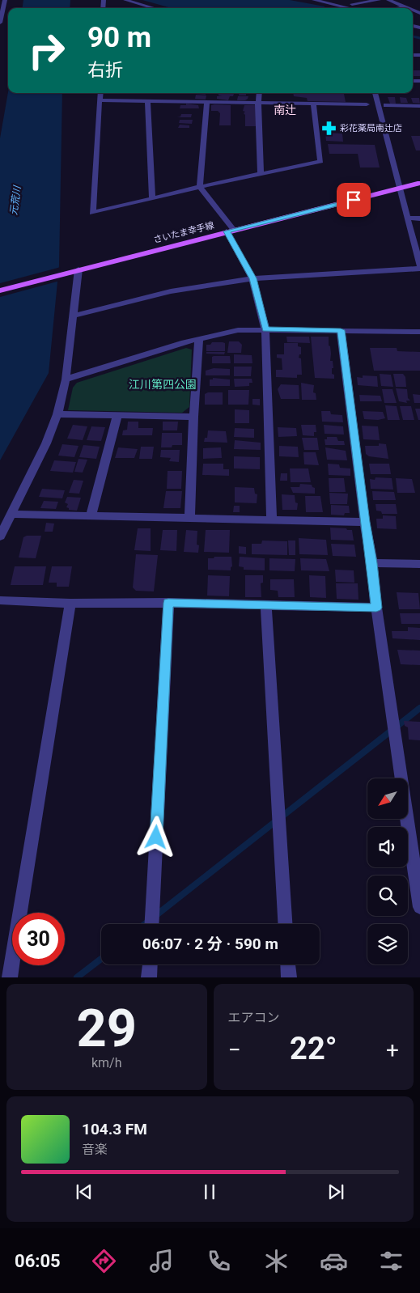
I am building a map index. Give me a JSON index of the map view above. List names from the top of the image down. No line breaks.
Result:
{"streets":{"main road":["さいたま幸手線"]},"districts":["南辻"],"water":["元荒川"],"parks":["江川第四公園"],"places":{"pharmacy":["彩花薬局南辻店"]},"north":"bottom left","page":{"turn":["90 m","右折"],"limit":"30","trip":"06:07 · 2 分 · 590 m","tile":[["29","km/h"],"エアコン"],"heat":["−","22°","+"],"song":["104.3 FM","音楽"],"tabs":"06:05"}}
